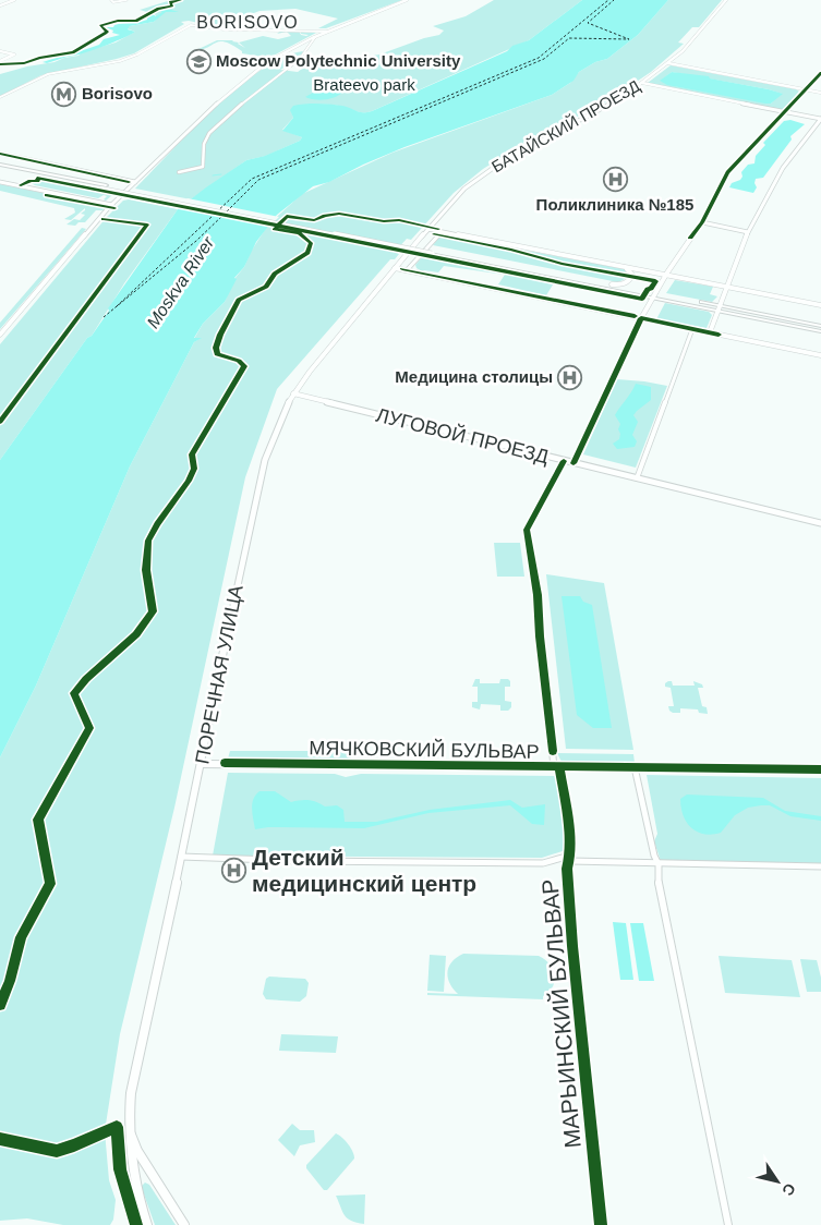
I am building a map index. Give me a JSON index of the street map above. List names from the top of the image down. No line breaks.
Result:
{"streets":{"street":["БАТАЙСКИЙ ПРОЕЗД","ЛУГОВОЙ ПРОЕЗД","ПОРЕЧНАЯ УЛИЦА","МЯЧКОВСКИЙ БУЛЬВАР","МАРЬИНСКИЙ БУЛЬВАР"]},"crossings":[["БАТАЙСКИЙ ПРОЕЗД","ПОРЕЧНАЯ УЛИЦА"],["ЛУГОВОЙ ПРОЕЗД","ПОРЕЧНАЯ УЛИЦА"],["ЛУГОВОЙ ПРОЕЗД","МАРЬИНСКИЙ БУЛЬВАР"],["ПОРЕЧНАЯ УЛИЦА","МЯЧКОВСКИЙ БУЛЬВАР"],["МЯЧКОВСКИЙ БУЛЬВАР","МАРЬИНСКИЙ БУЛЬВАР"]],"districts":["BORISOVO"],"water":["Moskva River"],"parks":["Brateevo park"],"places":{"school or university":["Moscow Polytechnic University"],"metro station":["Borisovo"],"hospital":["Поликлиника №185","Медицина столицы","Детский медицинский центр"]},"north":"bottom right"}
